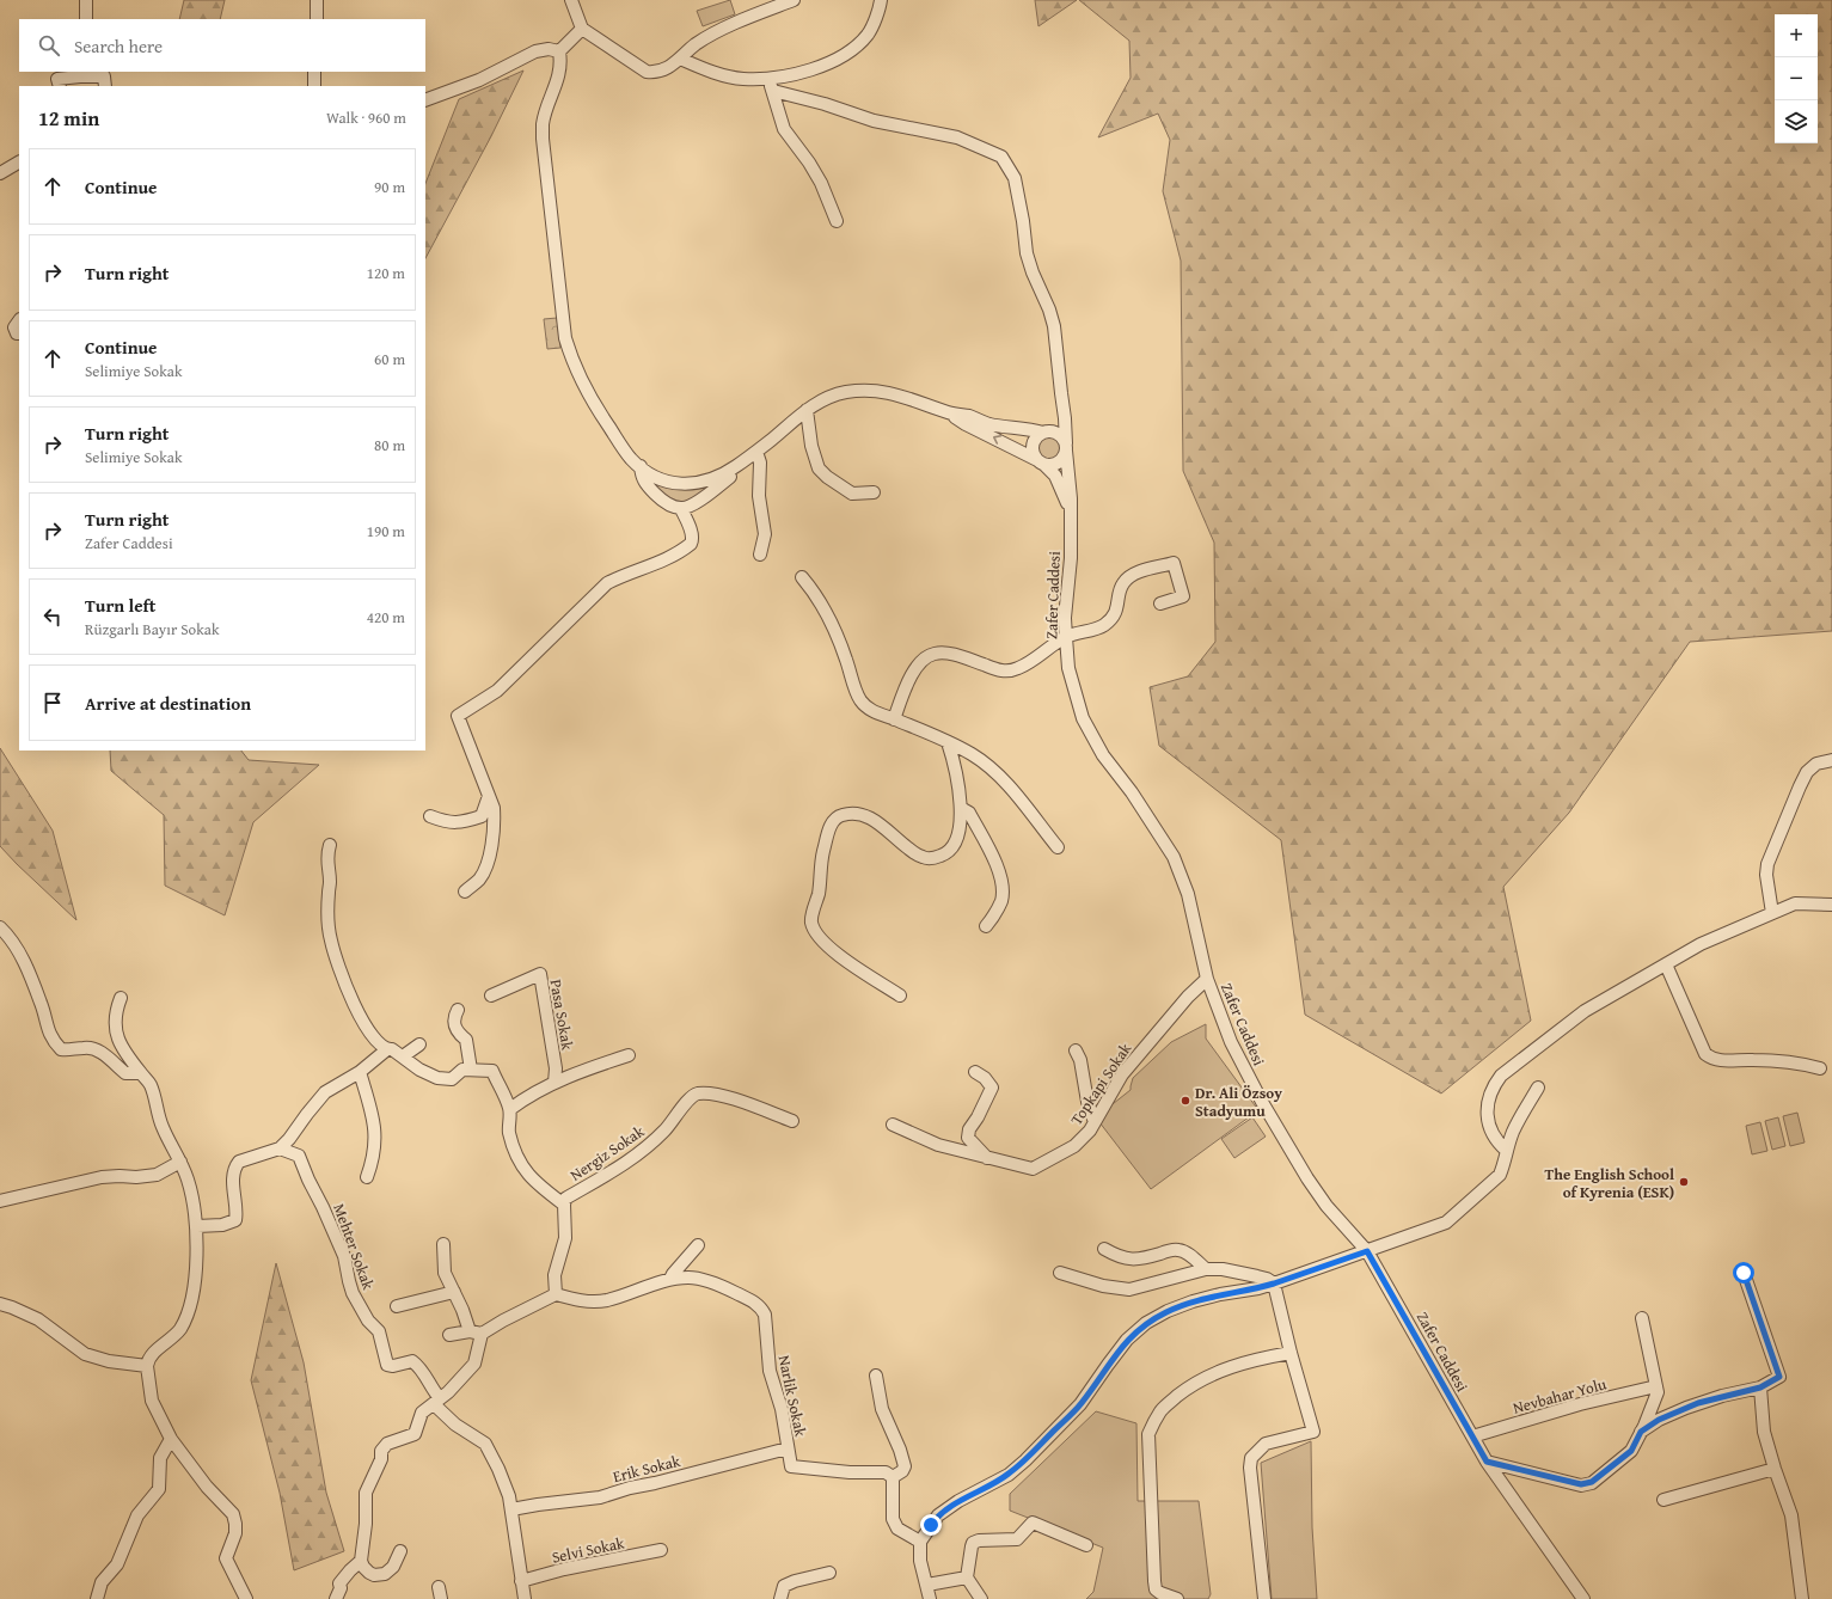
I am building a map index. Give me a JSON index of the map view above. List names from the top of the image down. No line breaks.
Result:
{"streets":{"street":["Zafer Caddesi","Pasa Sokak","Topkapi Sokak","Nergiz Sokak","Mehter Sokak","Narlik Sokak","Nevbahar Yolu","Erik Sokak","Selvi Sokak"]},"crossings":[["Zafer Caddesi","Topkapi Sokak"],["Zafer Caddesi","Nevbahar Yolu"],["Narlik Sokak","Erik Sokak"]],"places":["Dr. Ali Özsoy Stadyumu","The English School of Kyrenia (ESK)"],"page":{"map_buttons":["+","−"],"search":"Search here","heading":["12 min","Walk · 960 m"],"list":[["Continue","90 m"],["Turn right","120 m"],["Continue","Selimiye Sokak","60 m"],["Turn right","Selimiye Sokak","80 m"],["Turn right","Zafer Caddesi","190 m"],["Turn left","Rüzgarlı Bayır Sokak","420 m"],"Arrive at destination"]}}
